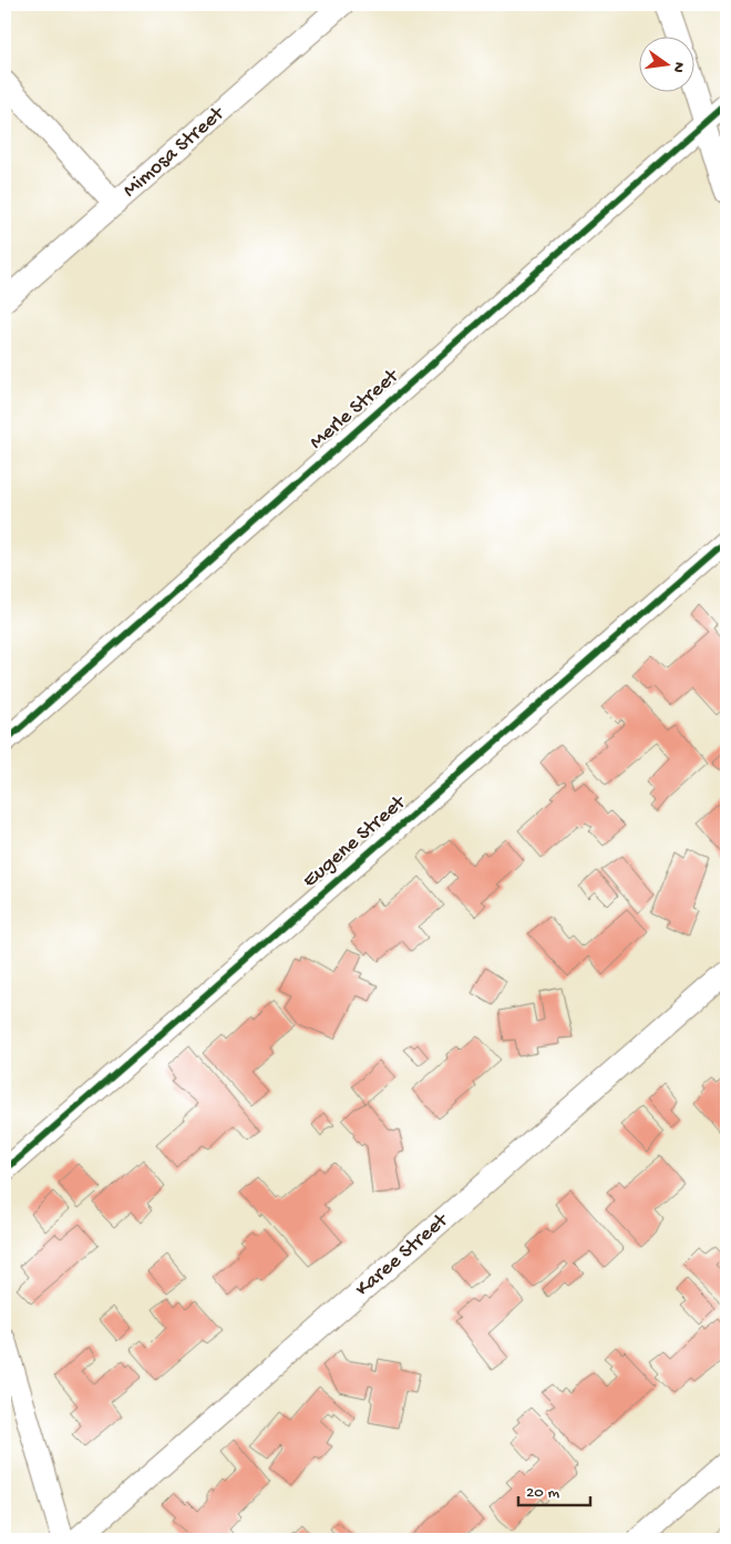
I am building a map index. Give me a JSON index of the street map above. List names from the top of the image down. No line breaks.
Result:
{"streets":{"street":["Mimosa Street","Merle Street","Eugene Street","Karee Street"]},"scale_bar":"20 m","north":"right"}
